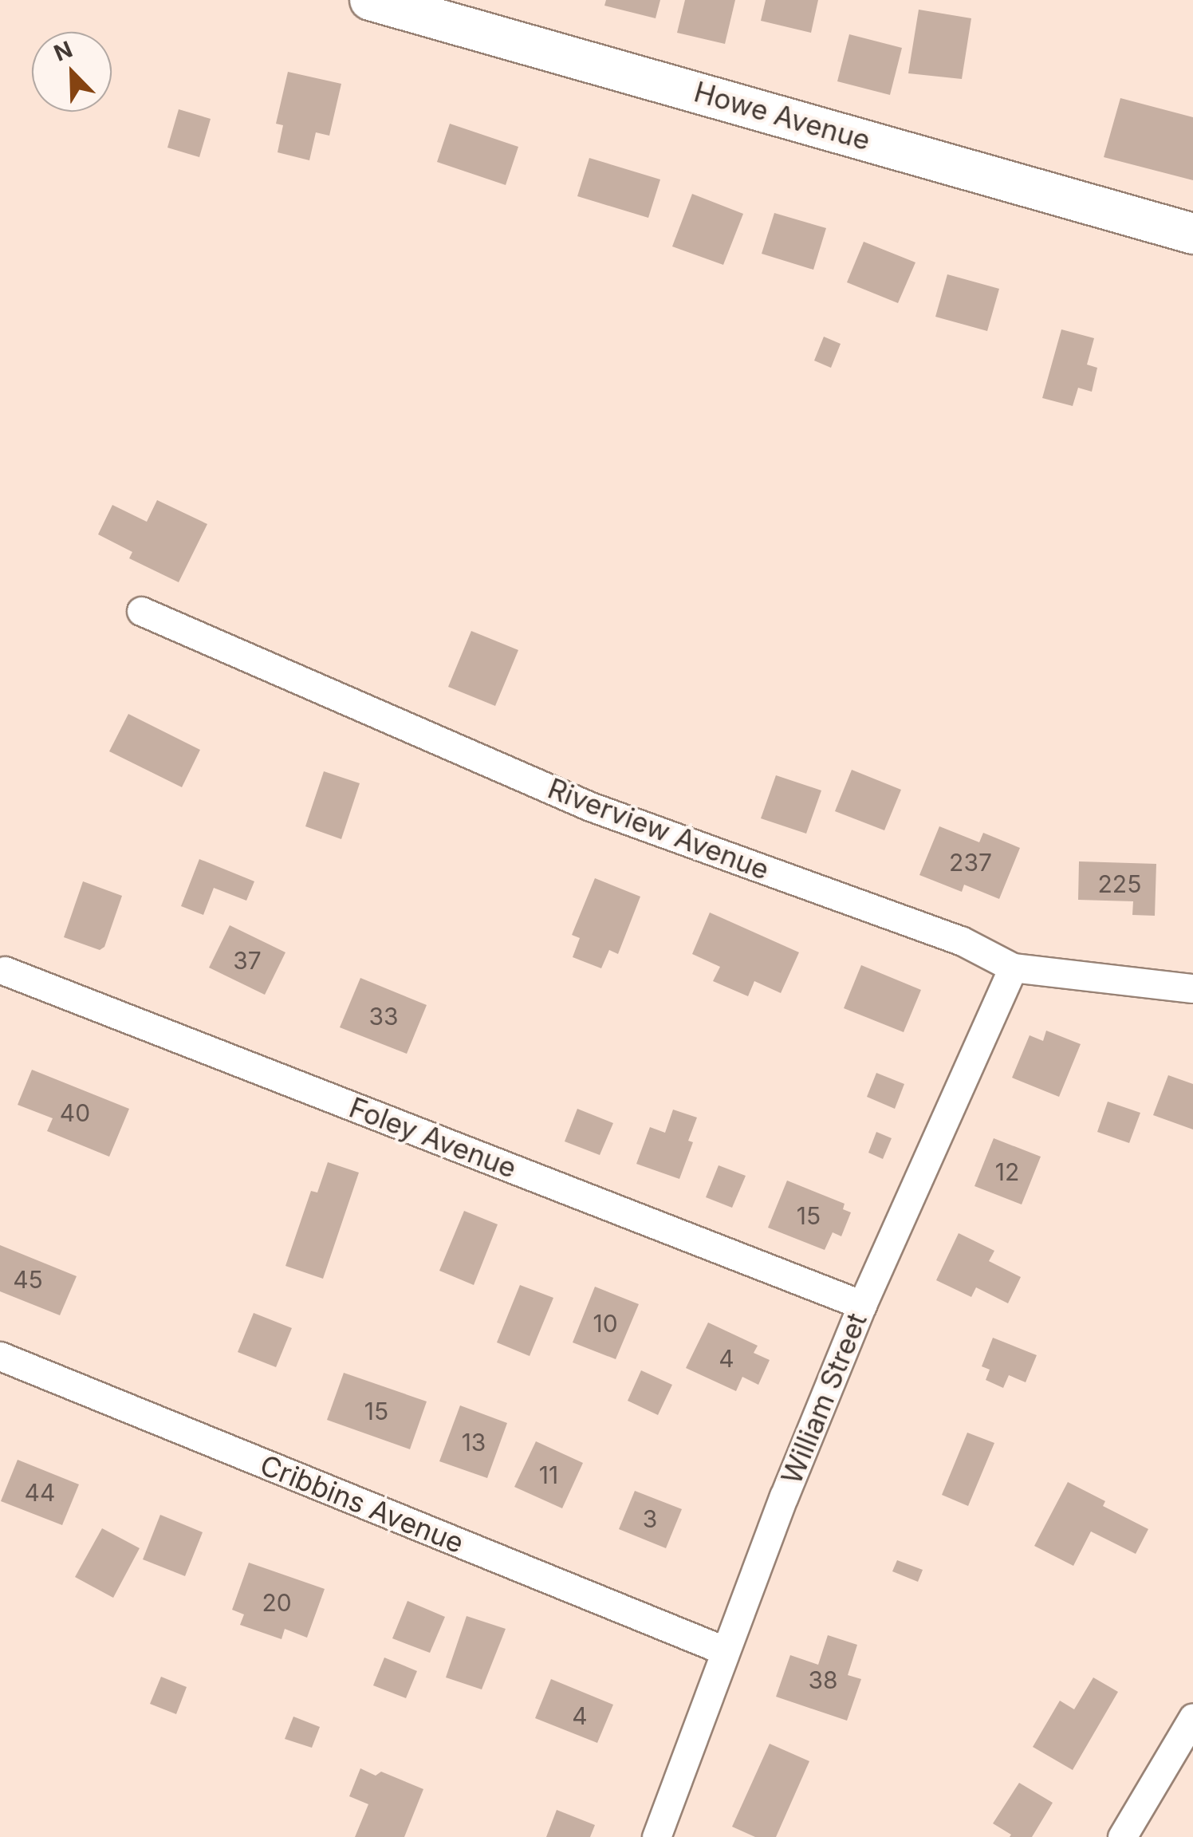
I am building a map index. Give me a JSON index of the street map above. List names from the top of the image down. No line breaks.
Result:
{"streets":{"main road":["Howe Avenue"],"street":["Riverview Avenue","Foley Avenue","William Street","Cribbins Avenue"]},"crossings":[["Riverview Avenue","William Street"],["Foley Avenue","William Street"],["William Street","Cribbins Avenue"]],"house_numbers":["237","225","37","33","40","12","15","45","10","4","15","13","11","44","3","20","38","4"],"north":"top left"}
